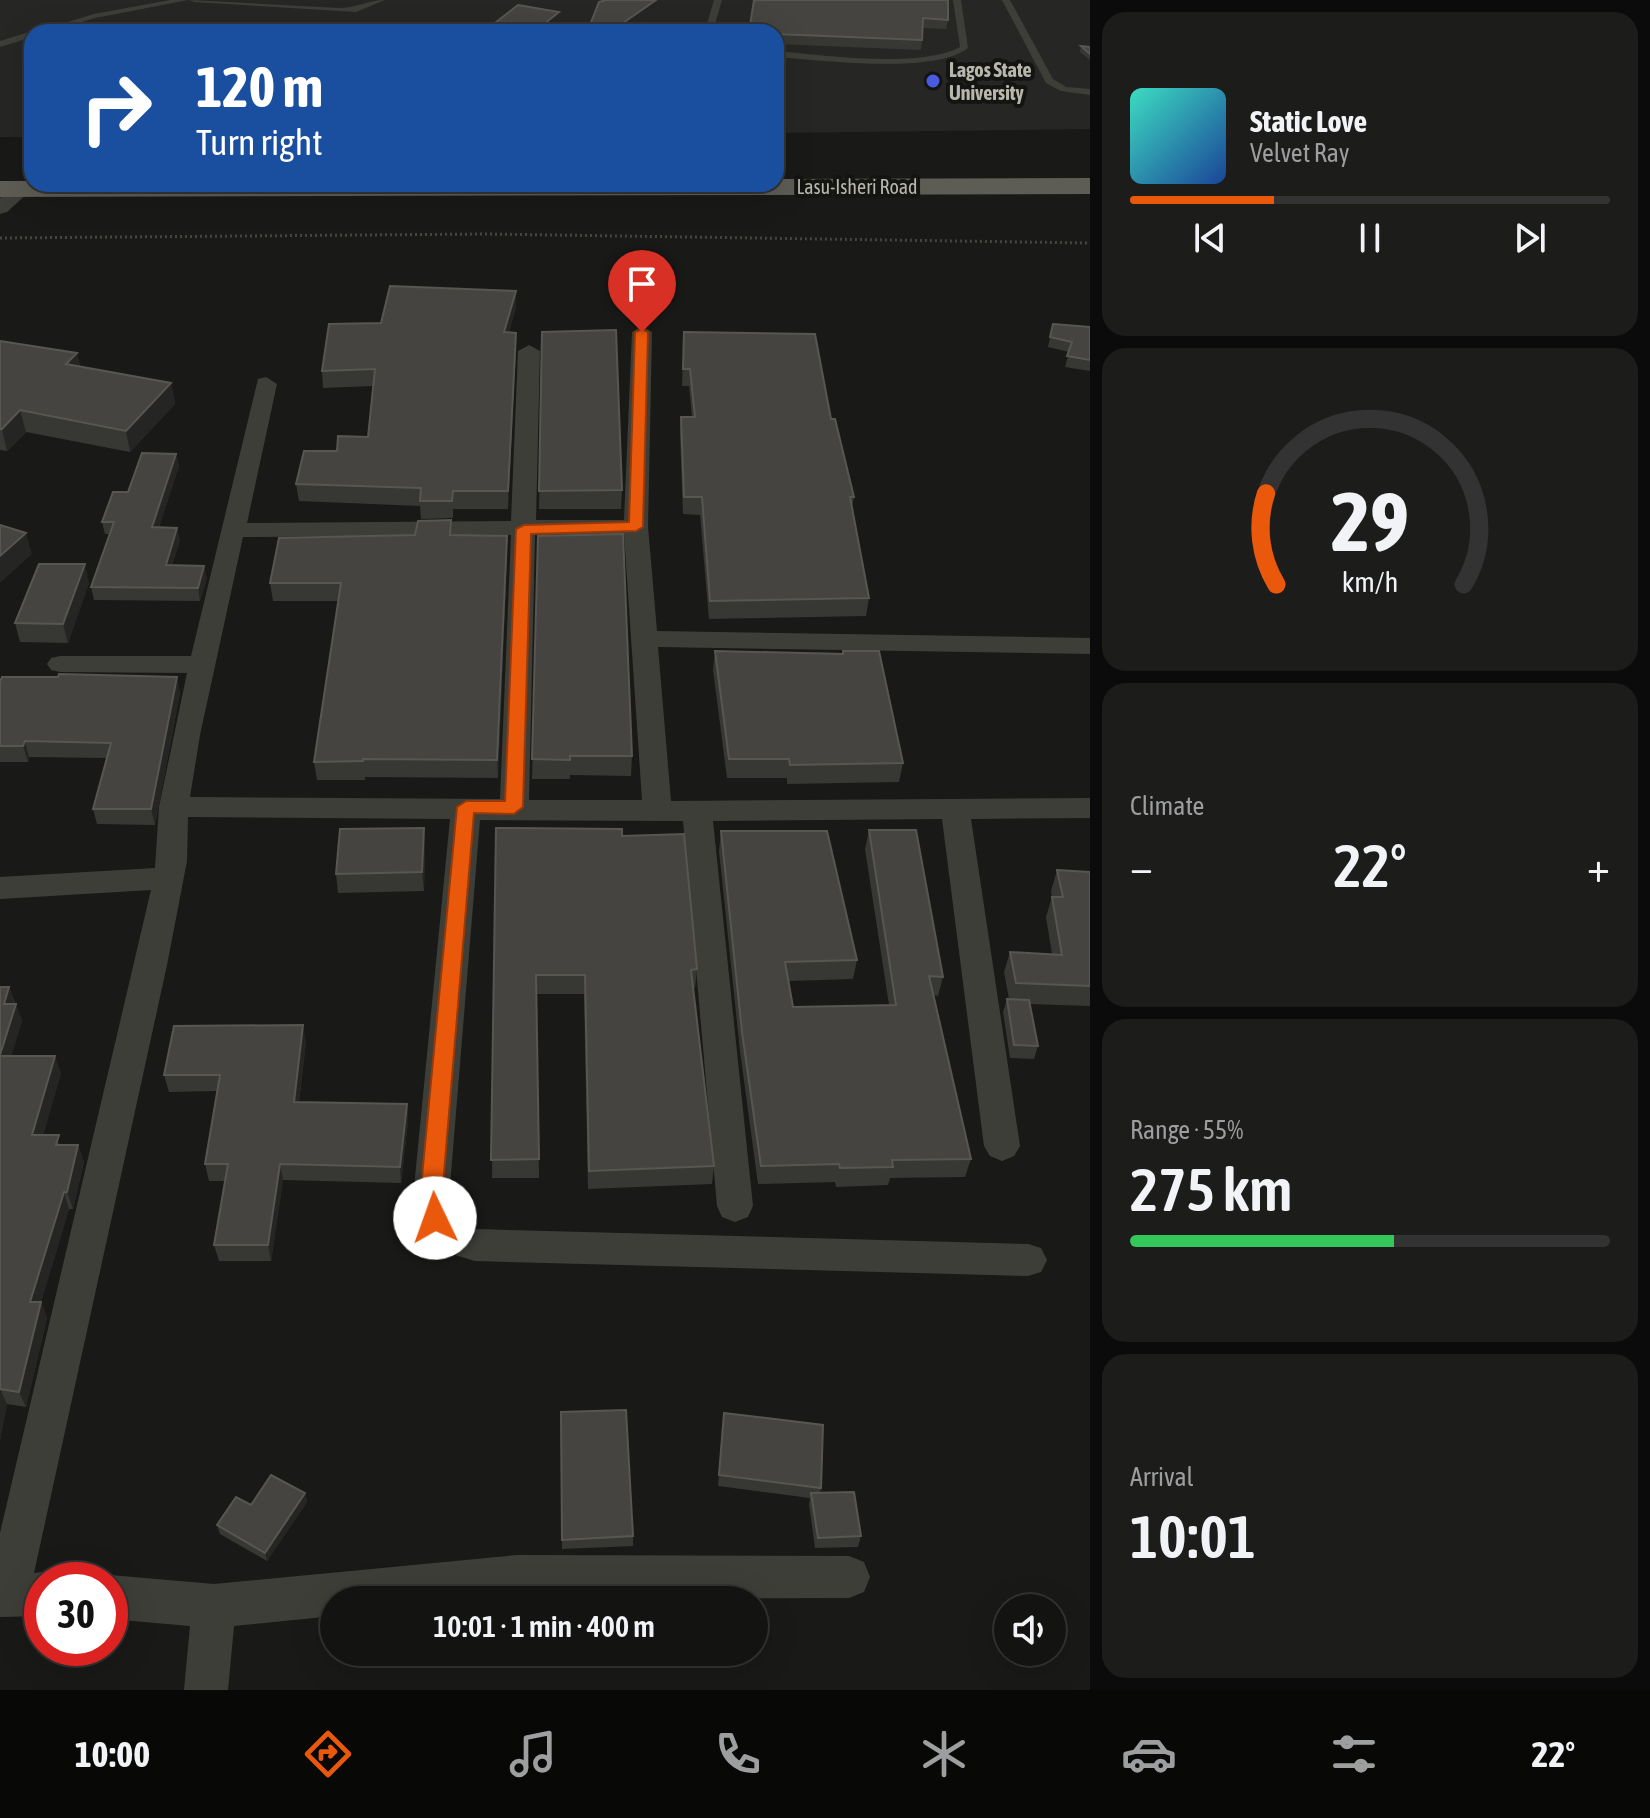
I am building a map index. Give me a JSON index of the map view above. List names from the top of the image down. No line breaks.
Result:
{"streets":{"main road":["Lasu-Isheri Road"]},"places":["Lagos State University"],"page":{"turn":["120 m","Turn right"],"song":["Static Love","Velvet Ray"],"tile":["Climate",["Range · 55%","275 km"],["Arrival","10:01"]],"heat":["−","22°","+"],"limit":"30","trip":"10:01 · 1 min · 400 m","tabs":["10:00","22°"],"gauge":["29","km/h"]}}
